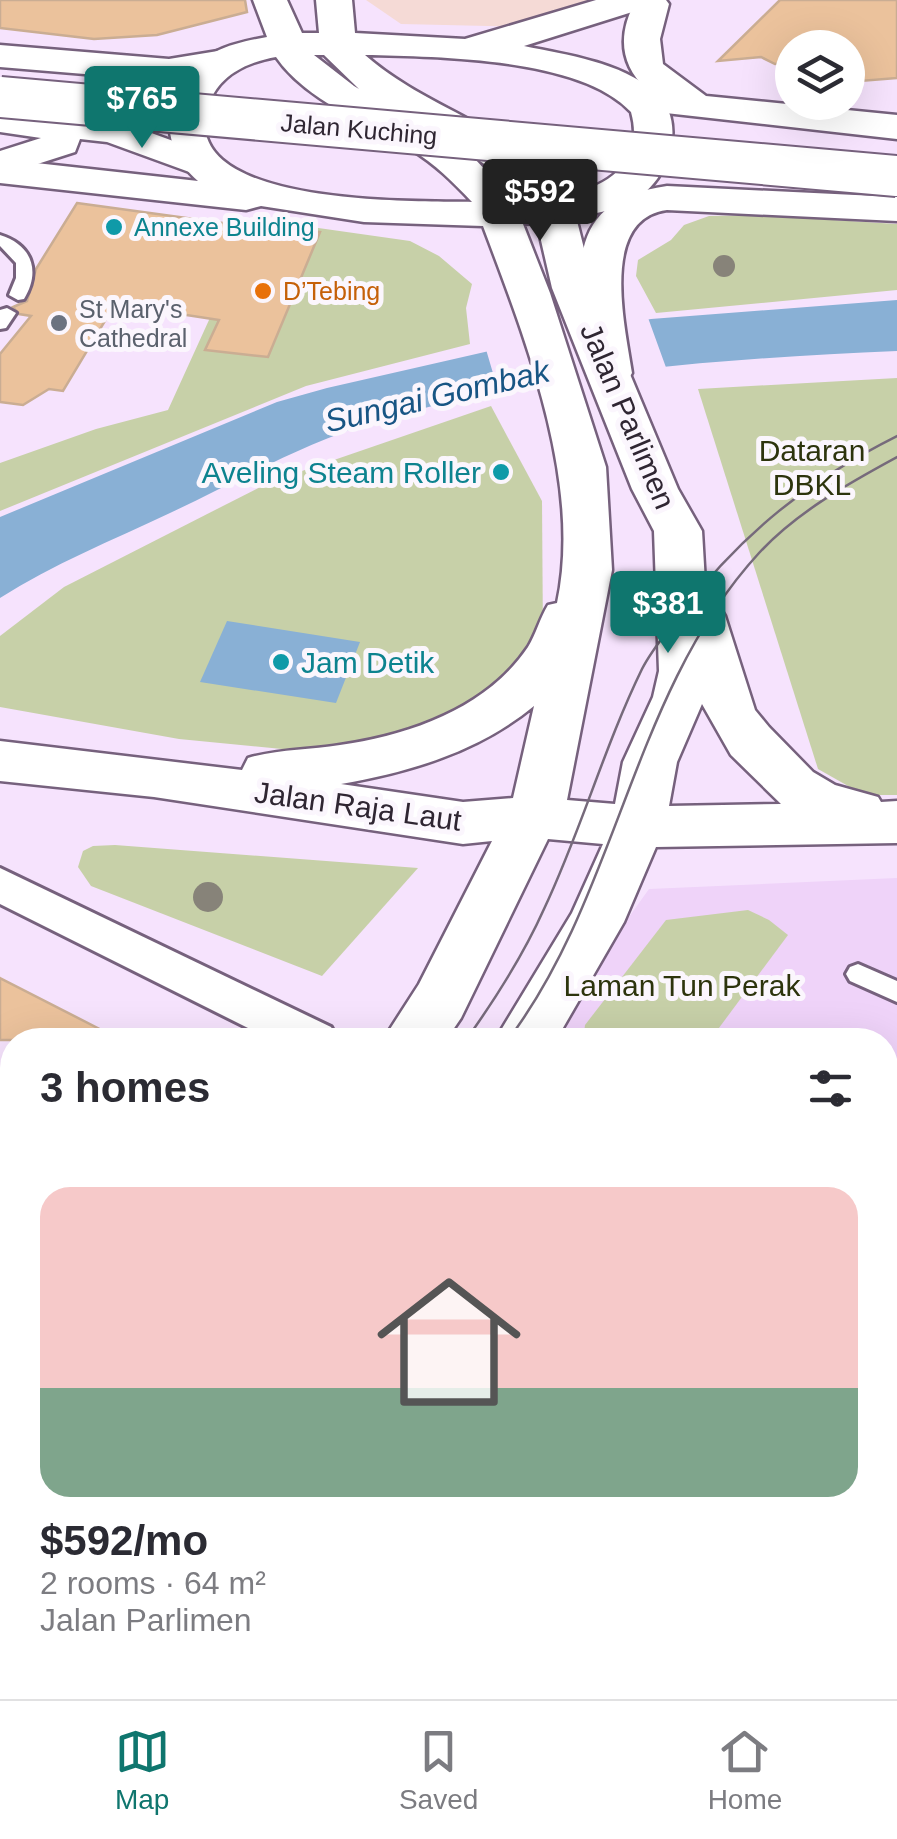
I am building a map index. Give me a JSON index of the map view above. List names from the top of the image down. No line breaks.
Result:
{"streets":{"main road":["Jalan Kuching","Jalan Parlimen","Jalan Raja Laut"]},"crossings":[["Jalan Parlimen","Jalan Raja Laut"]],"water":["Sungai Gombak"],"parks":["Dataran DBKL","Laman Tun Perak"],"places":["Annexe Building","D’Tebing","St Mary's Cathedral","Aveling Steam Roller","Jam Detik"],"page":{"price":["$765","$592","$381"],"heading":"3 homes","list":[{"name":"$592/mo","note":"2 rooms · 64 m² · Jalan Parlimen"}],"tabs":["Map","Saved","Home"]}}
